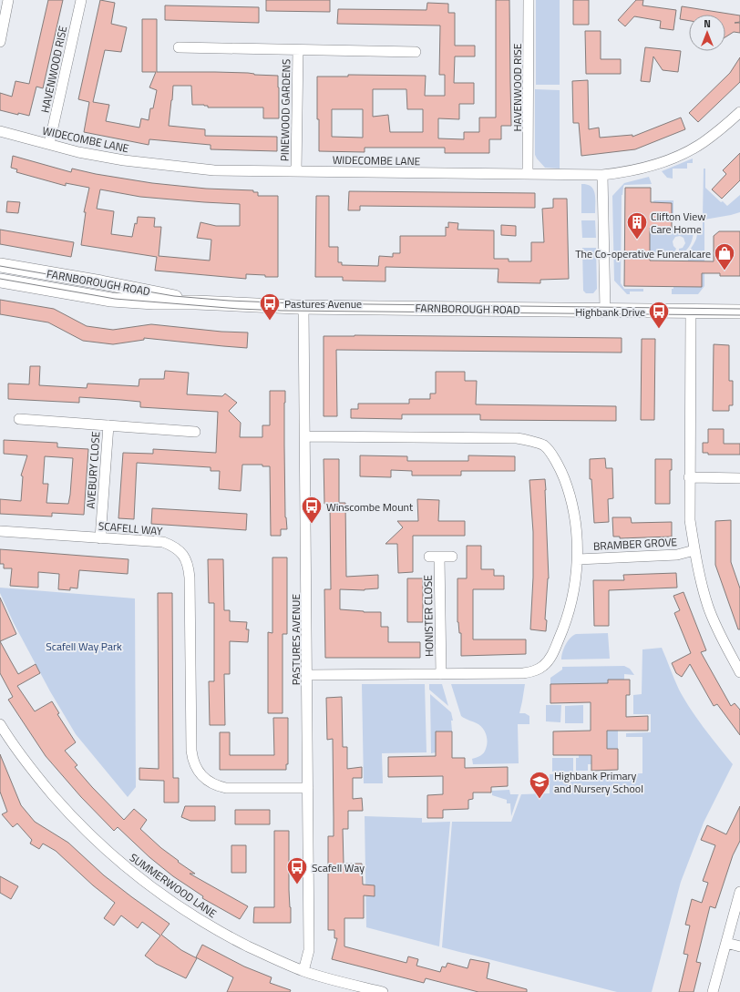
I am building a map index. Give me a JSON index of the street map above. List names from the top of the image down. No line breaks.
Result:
{"streets":{"street":["HAVENWOOD RISE","PINEWOOD GARDENS","WIDECOMBE LANE","FARNBOROUGH ROAD","AVEBURY CLOSE","SCAFELL WAY","BRAMBER GROVE","HONISTER CLOSE","PASTURES AVENUE","SUMMERWOOD LANE"]},"crossings":[["HAVENWOOD RISE","WIDECOMBE LANE"],["PINEWOOD GARDENS","WIDECOMBE LANE"],["FARNBOROUGH ROAD","PASTURES AVENUE"],["AVEBURY CLOSE","SCAFELL WAY"],["SCAFELL WAY","PASTURES AVENUE"],["PASTURES AVENUE","SUMMERWOOD LANE"]],"parks":["Scafell Way Park"],"places":{"building":["Clifton View Care Home"],"shop":["The Co-operative Funeralcare"],"bus stop":["Pastures Avenue","Highbank Drive","Winscombe Mount","Scafell Way"],"school or university":["Highbank Primary and Nursery School"]},"north":"top"}
